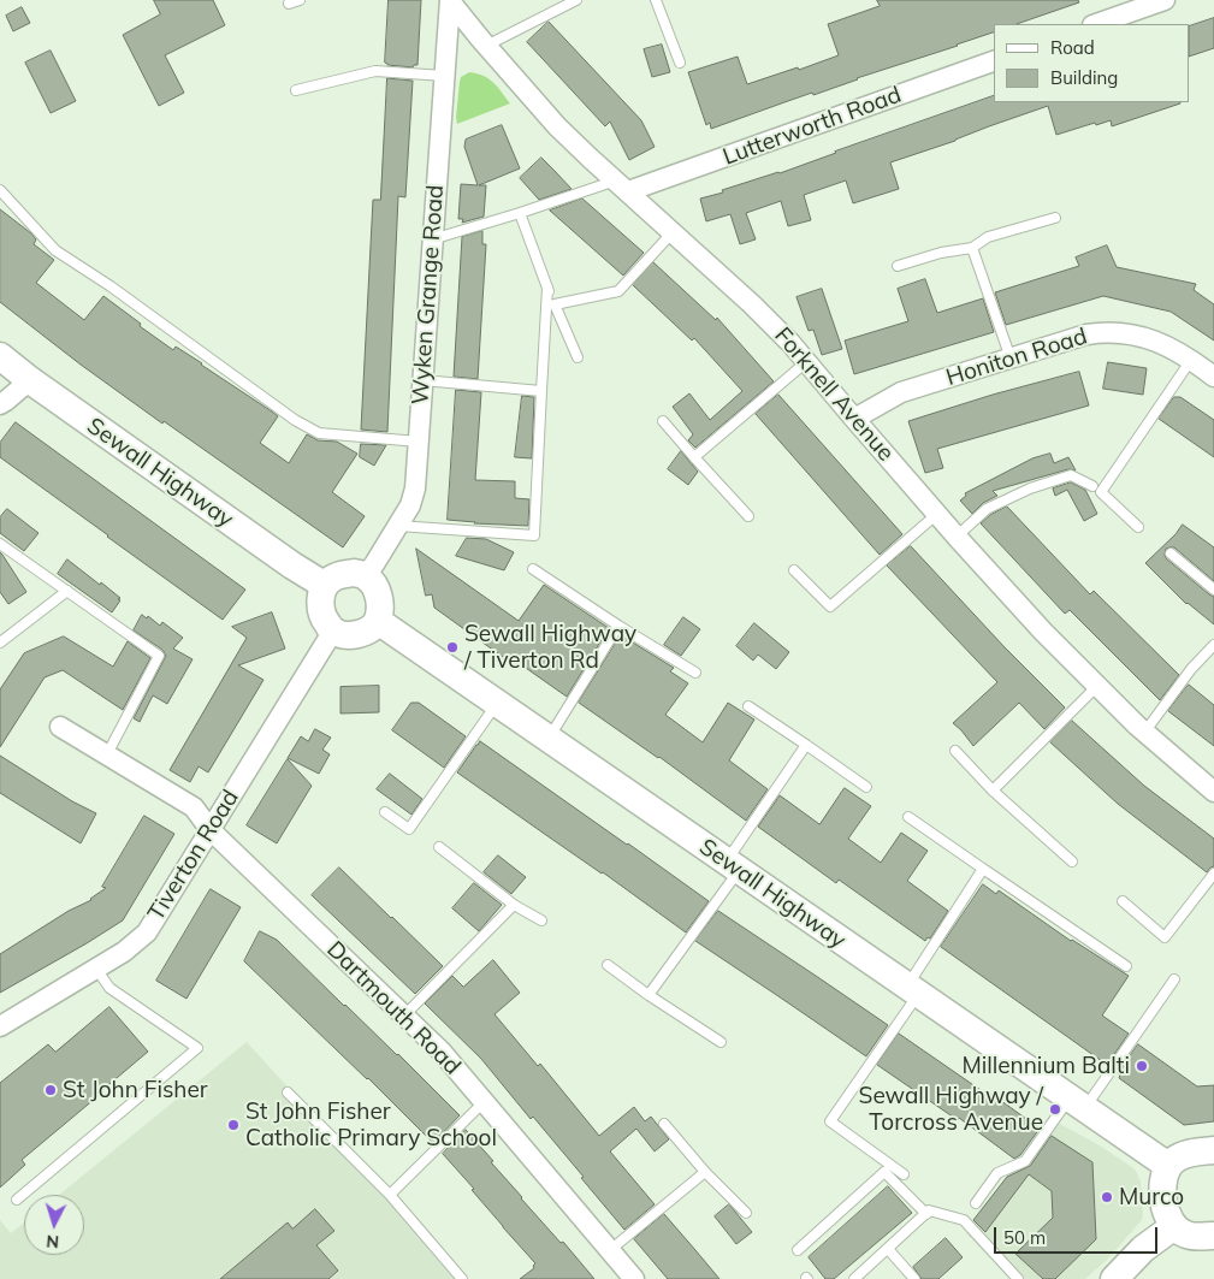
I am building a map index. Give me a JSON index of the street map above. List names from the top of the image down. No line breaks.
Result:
{"streets":{"street":["Lutterworth Road","Wyken Grange Road","Honiton Road","Forknell Avenue","Sewall Highway","Tiverton Road","Dartmouth Road"]},"crossings":[["Lutterworth Road","Forknell Avenue"],["Wyken Grange Road","Forknell Avenue"],["Wyken Grange Road","Sewall Highway"],["Wyken Grange Road","Tiverton Road"],["Honiton Road","Forknell Avenue"],["Sewall Highway","Tiverton Road"],["Tiverton Road","Dartmouth Road"]],"places":["Sewall Highway / Tiverton Rd","Millennium Balti","St John Fisher","Sewall Highway / Torcross Avenue","St John Fisher Catholic Primary School","Murco"],"legend":["Road","Building"],"scale_bar":"50 m","north":"bottom"}
